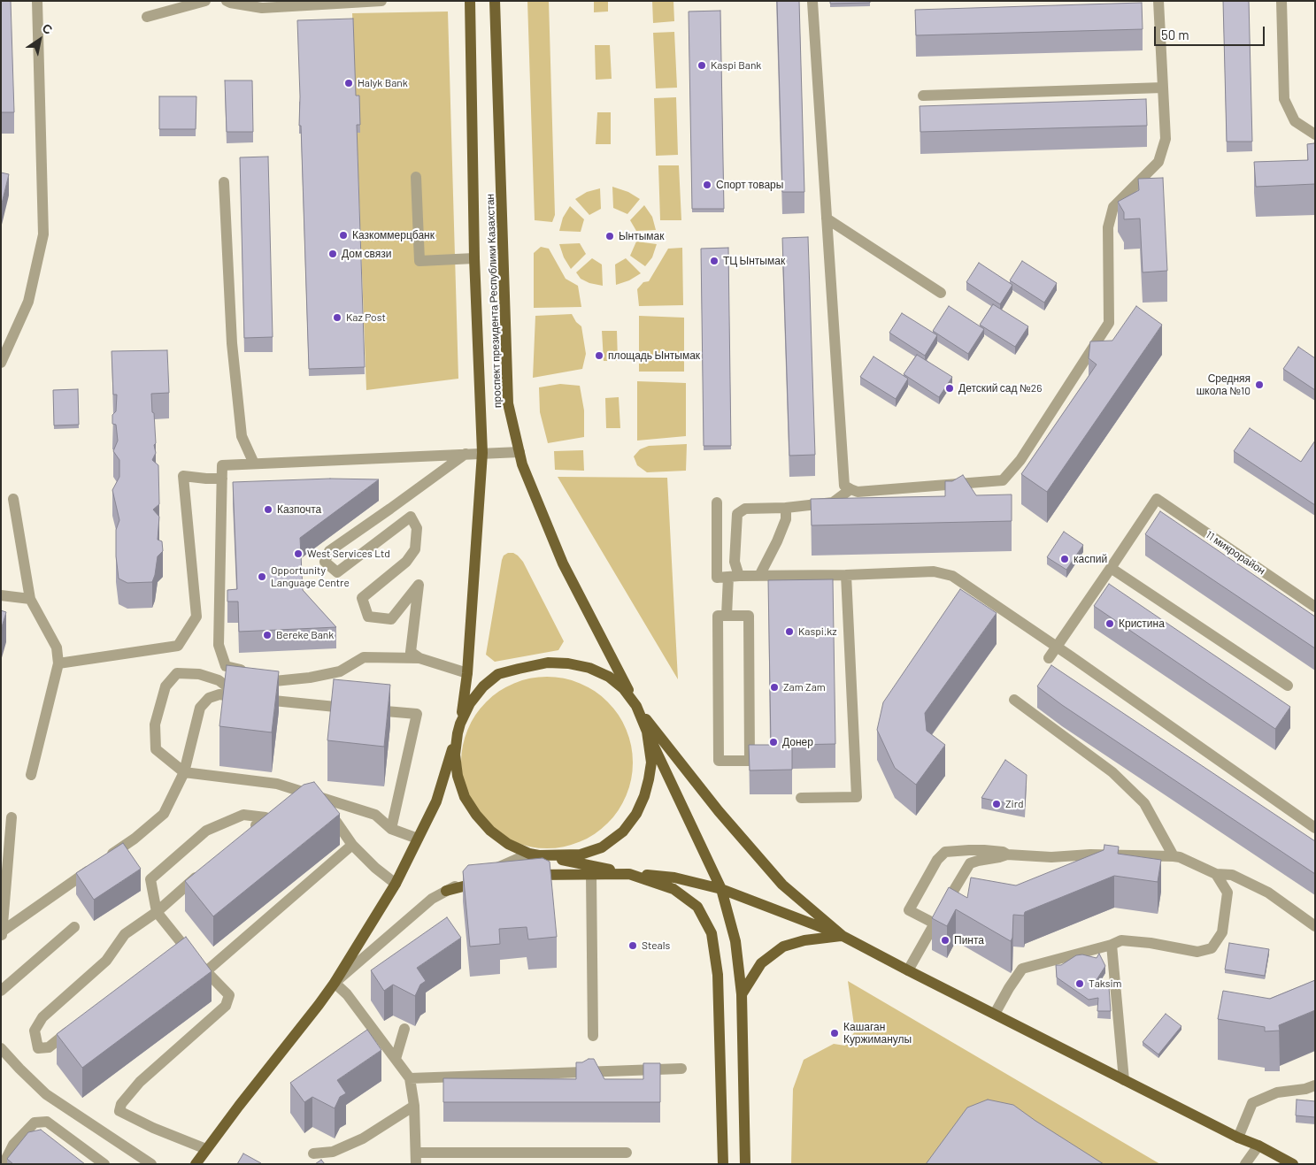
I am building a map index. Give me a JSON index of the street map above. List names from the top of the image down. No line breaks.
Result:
{"streets":{"main road":["проспект президента Республики Казахстан"],"street":["11 микрорайон"]},"places":["Kaspi Bank","Halyk Bank","Спорт товары","Казкоммерцбанк","Ынтымак","Дом связи","ТЦ Ынтымак","Kaz Post","площадь Ынтымак","Средняя школа №10","Детский сад №26","Казпочта","West Services Ltd","каспий","Opportunity Language Centre","Кристина","Kaspi.kz","Bereke Bank","Zam Zam","Донер","Zird","Пинта","Steals","Taksim","Кашаган Куржиманулы"],"scale_bar":"50 m","north":"top right"}
